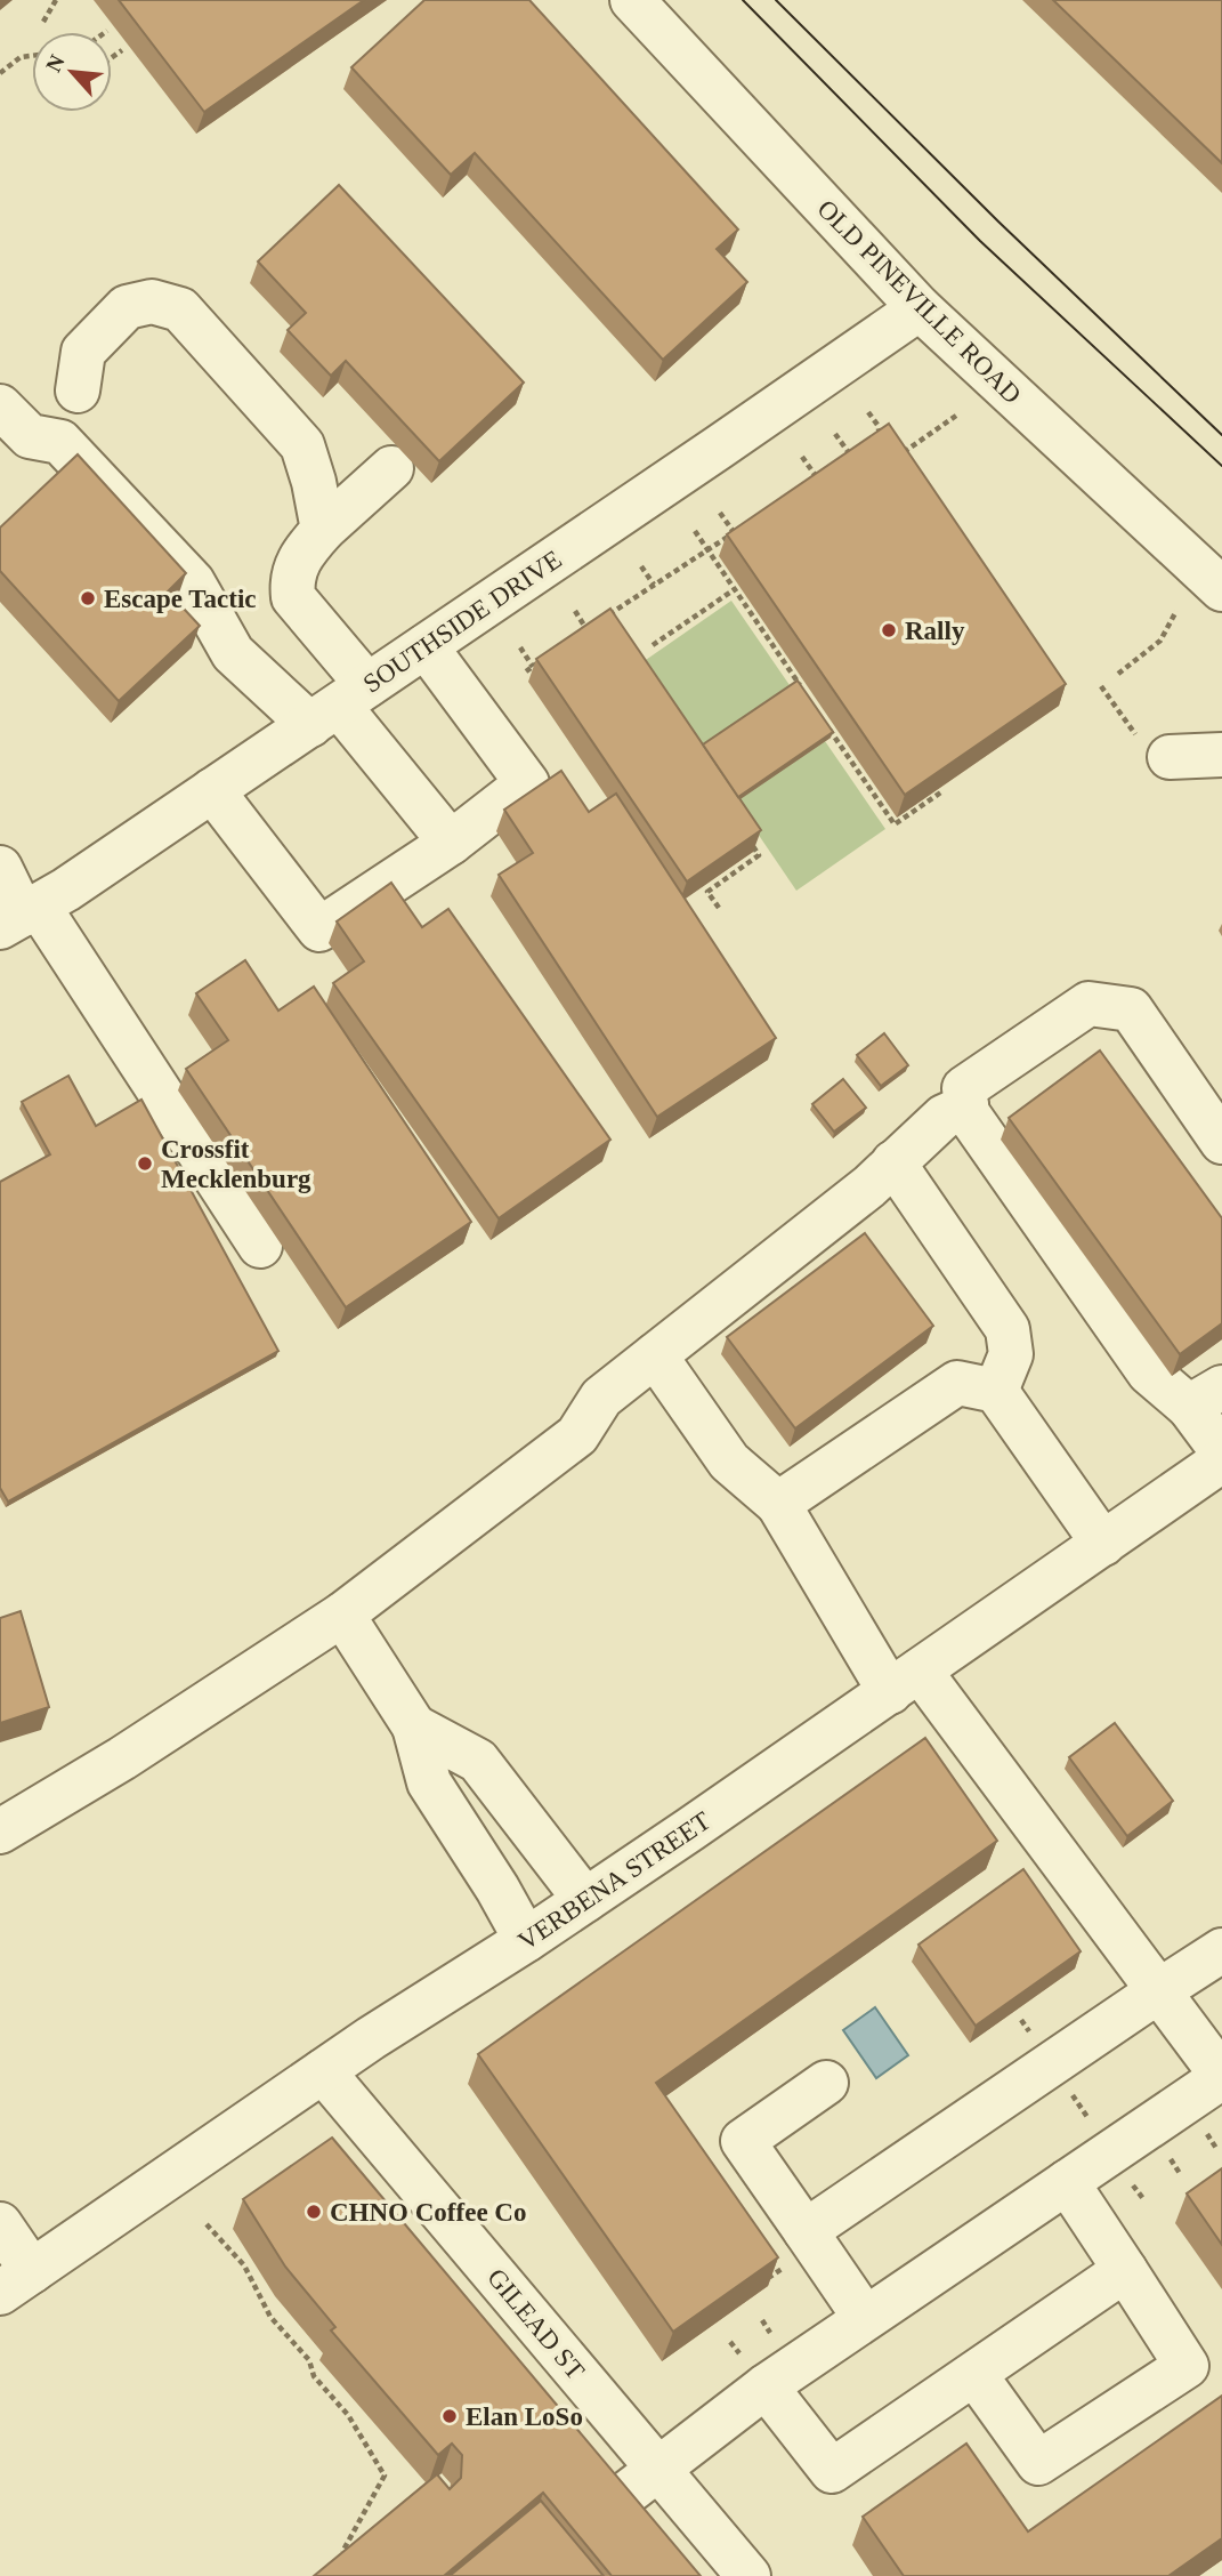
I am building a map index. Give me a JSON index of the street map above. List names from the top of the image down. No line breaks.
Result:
{"streets":{"street":["OLD PINEVILLE ROAD","SOUTHSIDE DRIVE","VERBENA STREET","GILEAD ST"]},"crossings":[["OLD PINEVILLE ROAD","SOUTHSIDE DRIVE"],["VERBENA STREET","GILEAD ST"]],"places":["Escape Tactic","Rally","Crossfit Mecklenburg","CHNO Coffee Co","Elan LoSo"],"north":"top left"}
